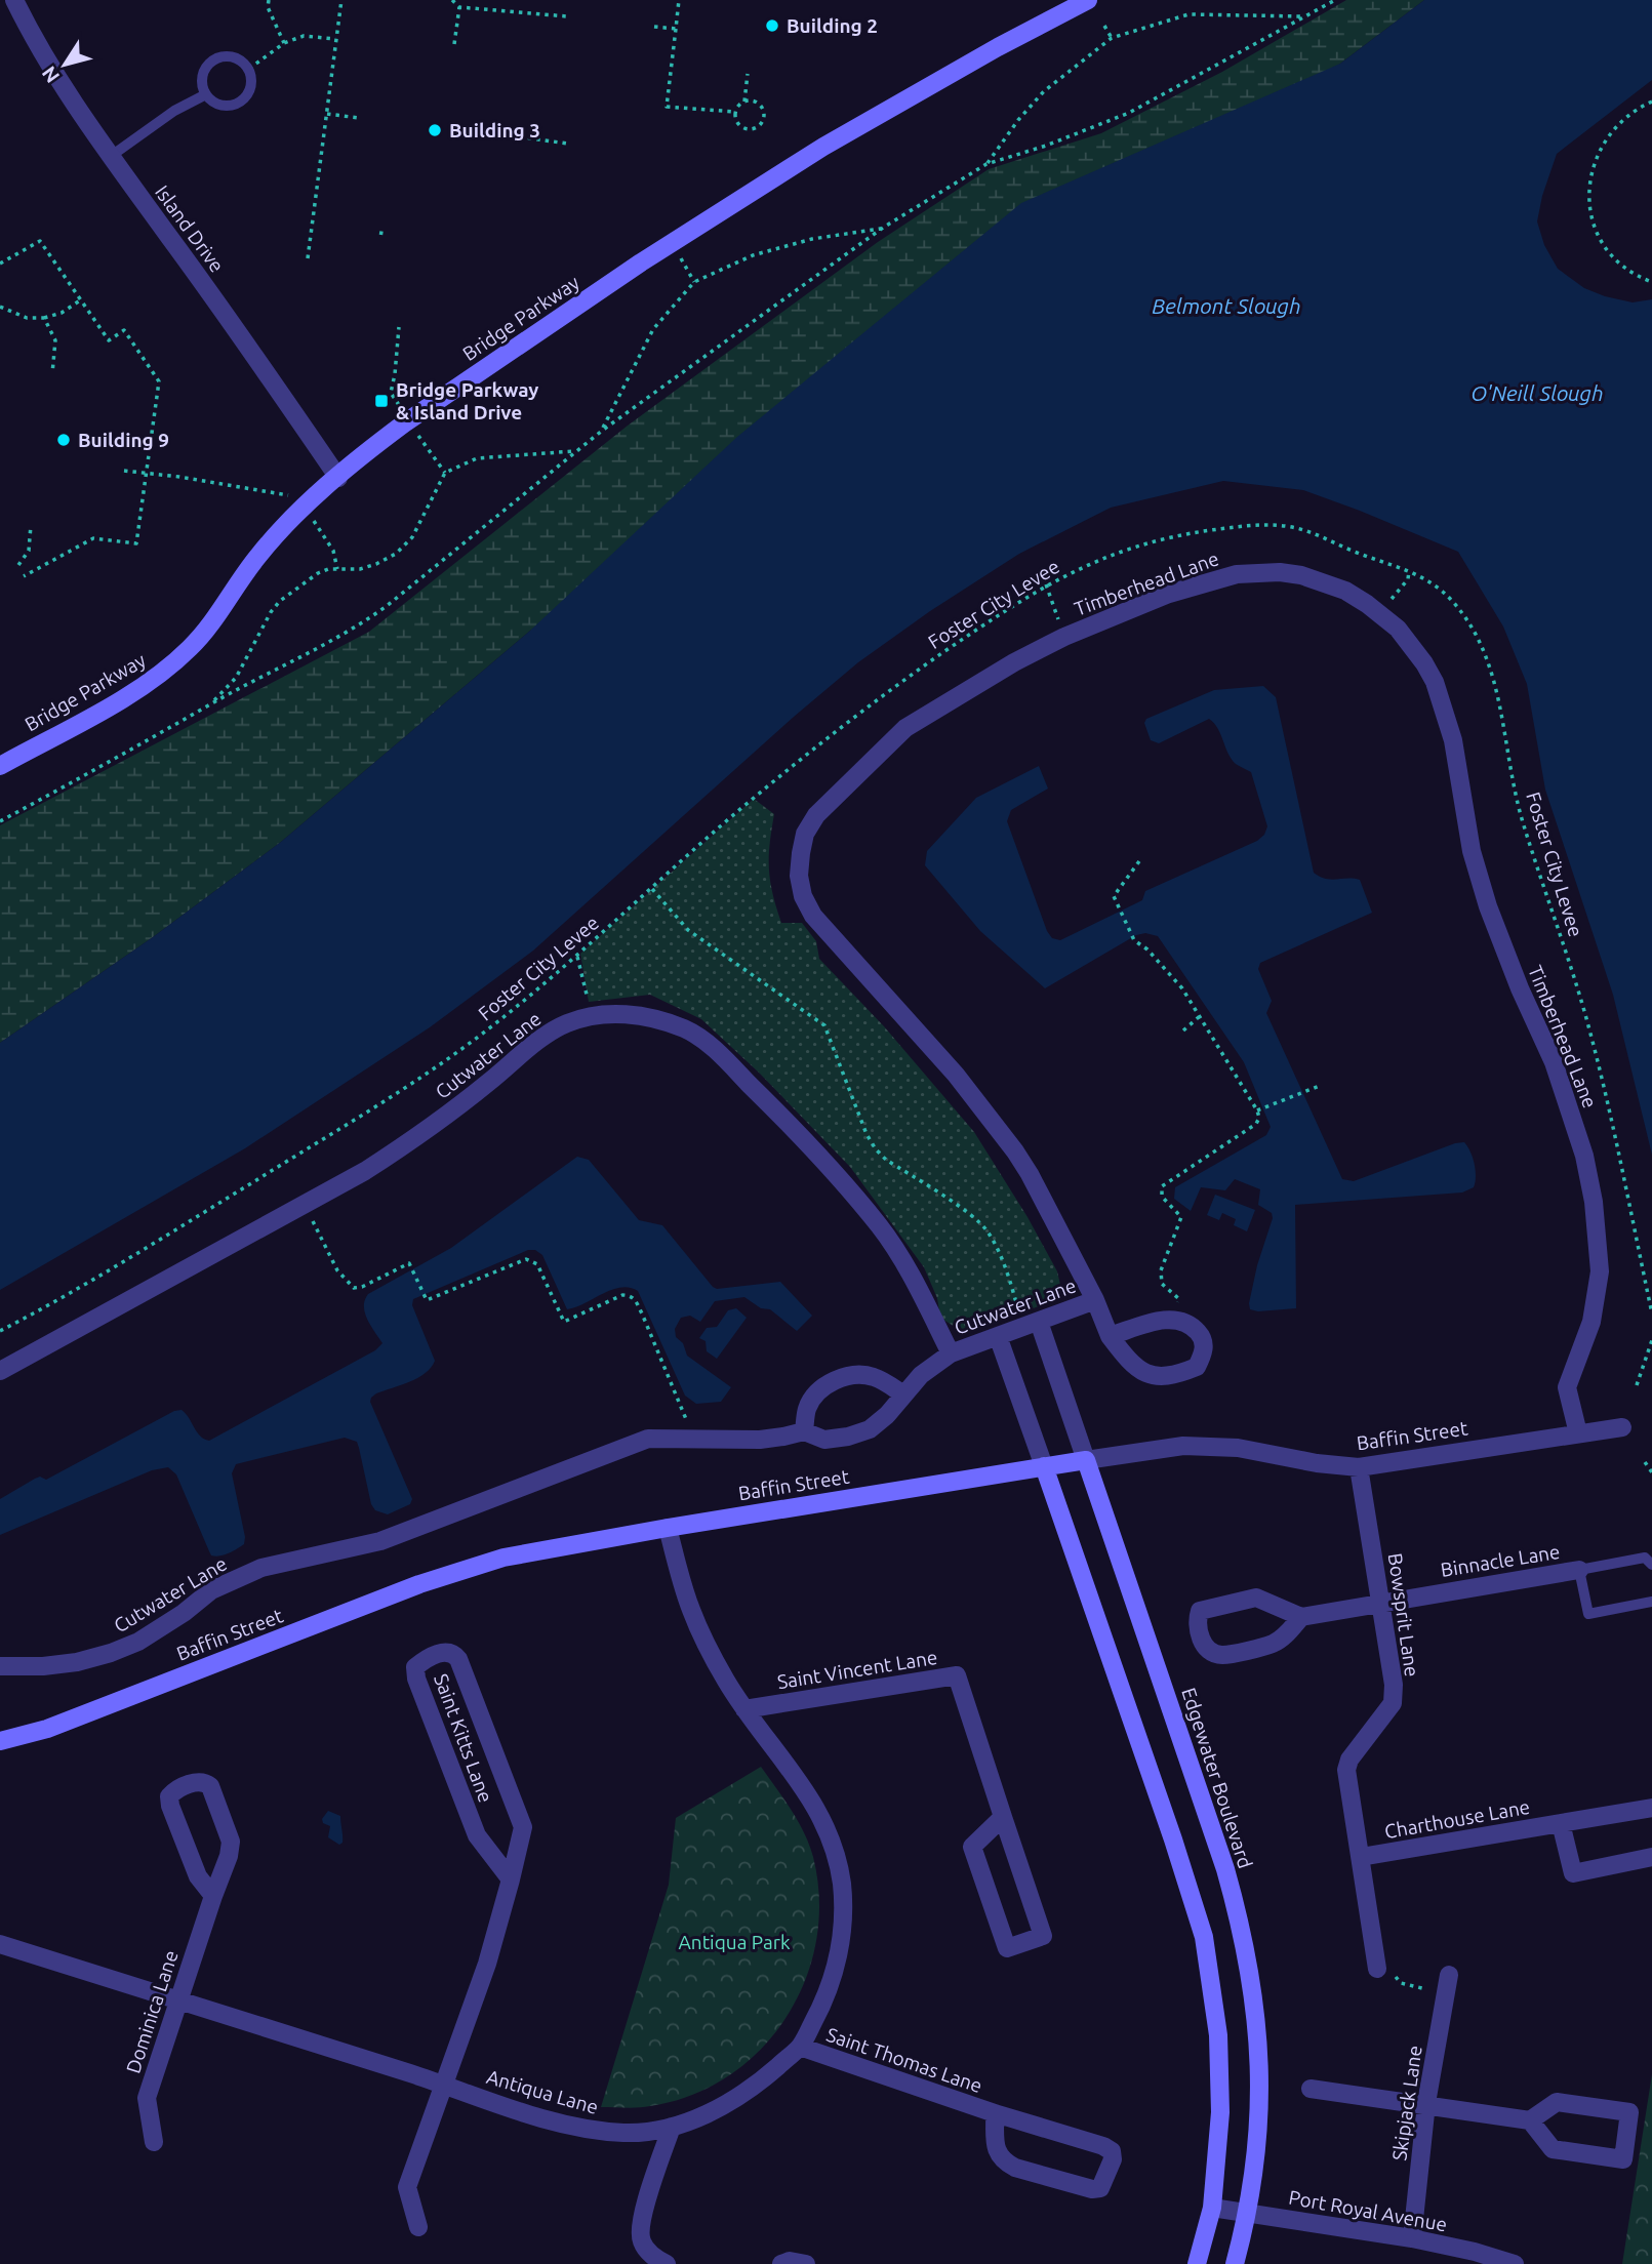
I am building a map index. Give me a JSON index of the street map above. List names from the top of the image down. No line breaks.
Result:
{"streets":{"street":["Island Drive","Bridge Parkway","Timberhead Lane","Cutwater Lane","Baffin Street","Binnacle Lane","Bowsprit Lane","Saint Vincent Lane","Saint Kitts Lane","Edgewater Boulevard","Charthouse Lane","Dominica Lane","Saint Thomas Lane","Antiqua Lane","Skipjack Lane","Port Royal Avenue"],"path":["Foster City Levee"]},"crossings":[["Island Drive","Bridge Parkway"],["Timberhead Lane","Cutwater Lane"],["Timberhead Lane","Baffin Street"],["Cutwater Lane","Edgewater Boulevard"],["Baffin Street","Bowsprit Lane"],["Baffin Street","Edgewater Boulevard"],["Baffin Street","Antiqua Lane"],["Binnacle Lane","Bowsprit Lane"],["Bowsprit Lane","Charthouse Lane"],["Saint Vincent Lane","Antiqua Lane"],["Saint Kitts Lane","Antiqua Lane"],["Edgewater Boulevard","Port Royal Avenue"],["Dominica Lane","Antiqua Lane"],["Saint Thomas Lane","Antiqua Lane"],["Skipjack Lane","Port Royal Avenue"]],"water":["Belmont Slough","O'Neill Slough"],"parks":["Antiqua Park"],"places":{"other":["Building 2","Building 3","Building 9"],"transit":["Bridge Parkway & Island Drive"]},"north":"bottom left"}
